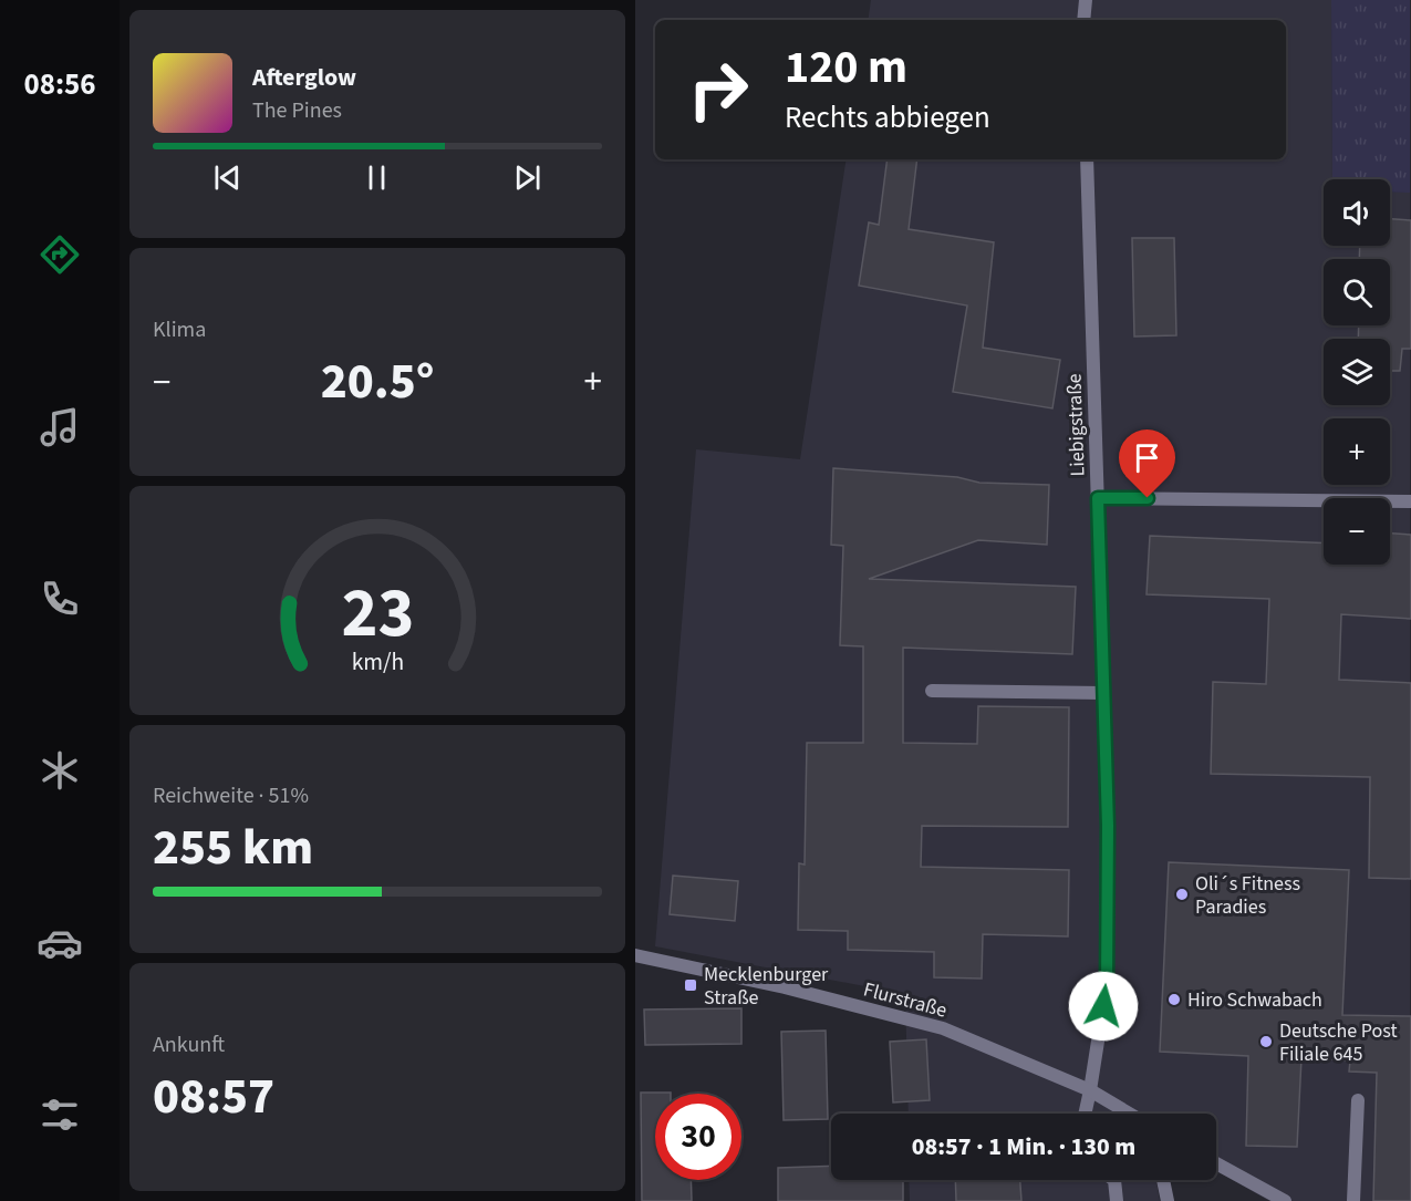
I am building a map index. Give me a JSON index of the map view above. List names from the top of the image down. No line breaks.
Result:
{"streets":{"street":["Liebigstraße","Flurstraße"]},"crossings":[["Liebigstraße","Flurstraße"]],"places":{"other":["Oli´s Fitness Paradies","Hiro Schwabach","Deutsche Post Filiale 645"],"transit":["Mecklenburger Straße"]},"page":{"tabs":"08:56","turn":["120 m","Rechts abbiegen"],"song":["Afterglow","The Pines"],"map_buttons":["+","−"],"tile":["Klima",["Reichweite · 51%","255 km"],["Ankunft","08:57"]],"heat":["−","20.5°","+"],"limit":"30","trip":"08:57 · 1 Min. · 130 m","gauge":["23","km/h"]}}
